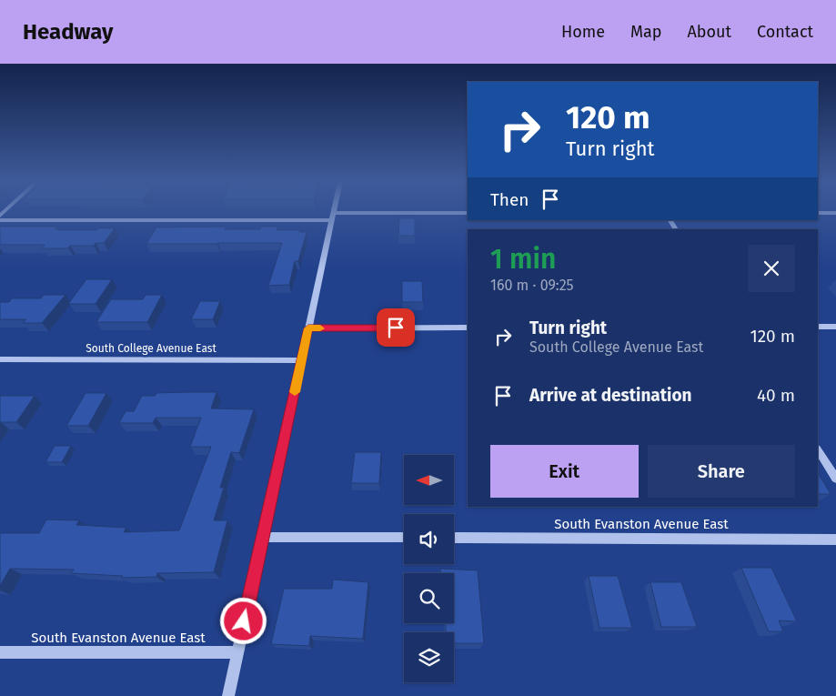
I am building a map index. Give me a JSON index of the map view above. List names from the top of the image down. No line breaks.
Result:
{"streets":{"street":["South College Avenue East","South Evanston Avenue East"]},"north":"left","page":{"header":"Headway","nav":["Home","Map","About","Contact"],"turn":["120 m","Turn right"],"then":"Then","heading":["1 min","160 m · 09:25"],"list":[{"name":"Turn right","note":"South College Avenue East","value":"120 m"},{"name":"Arrive at destination","value":"40 m"}],"buttons":["Exit","Share"]}}
